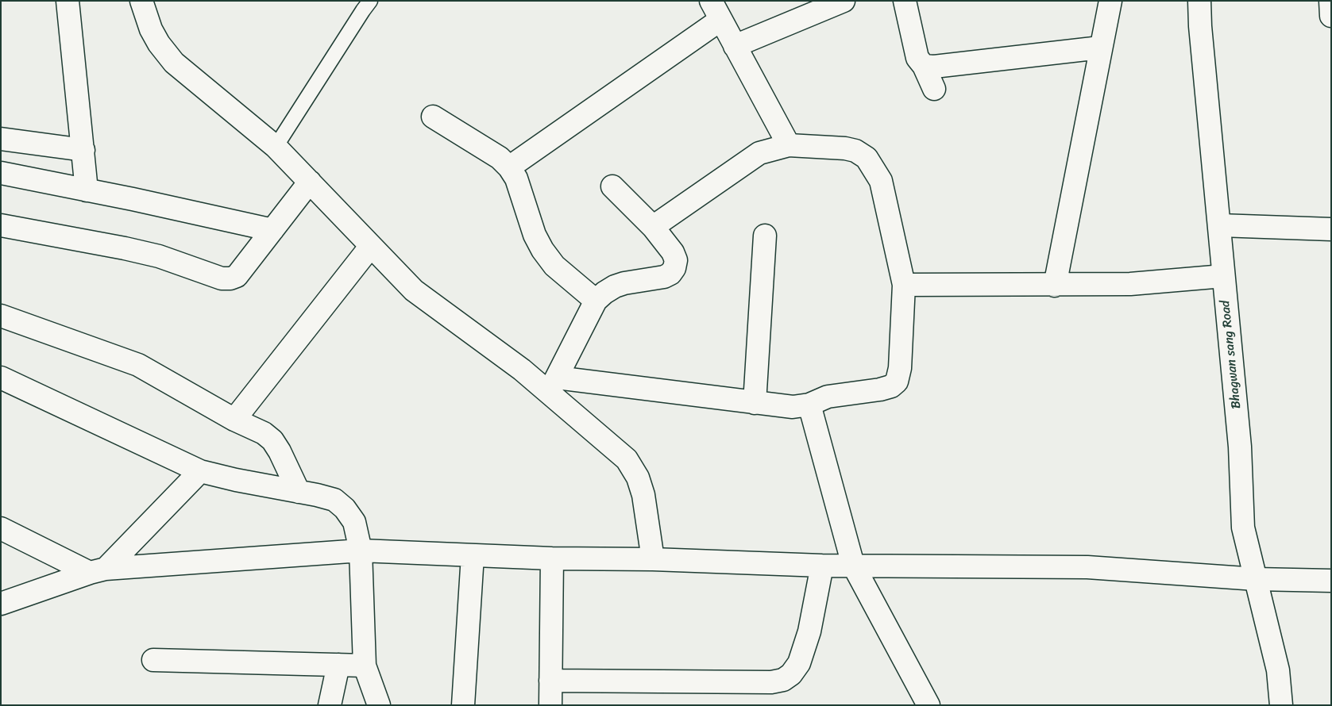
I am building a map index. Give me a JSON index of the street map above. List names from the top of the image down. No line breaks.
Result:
{"streets":{"street":["Bhagwan sang Road"]}}
